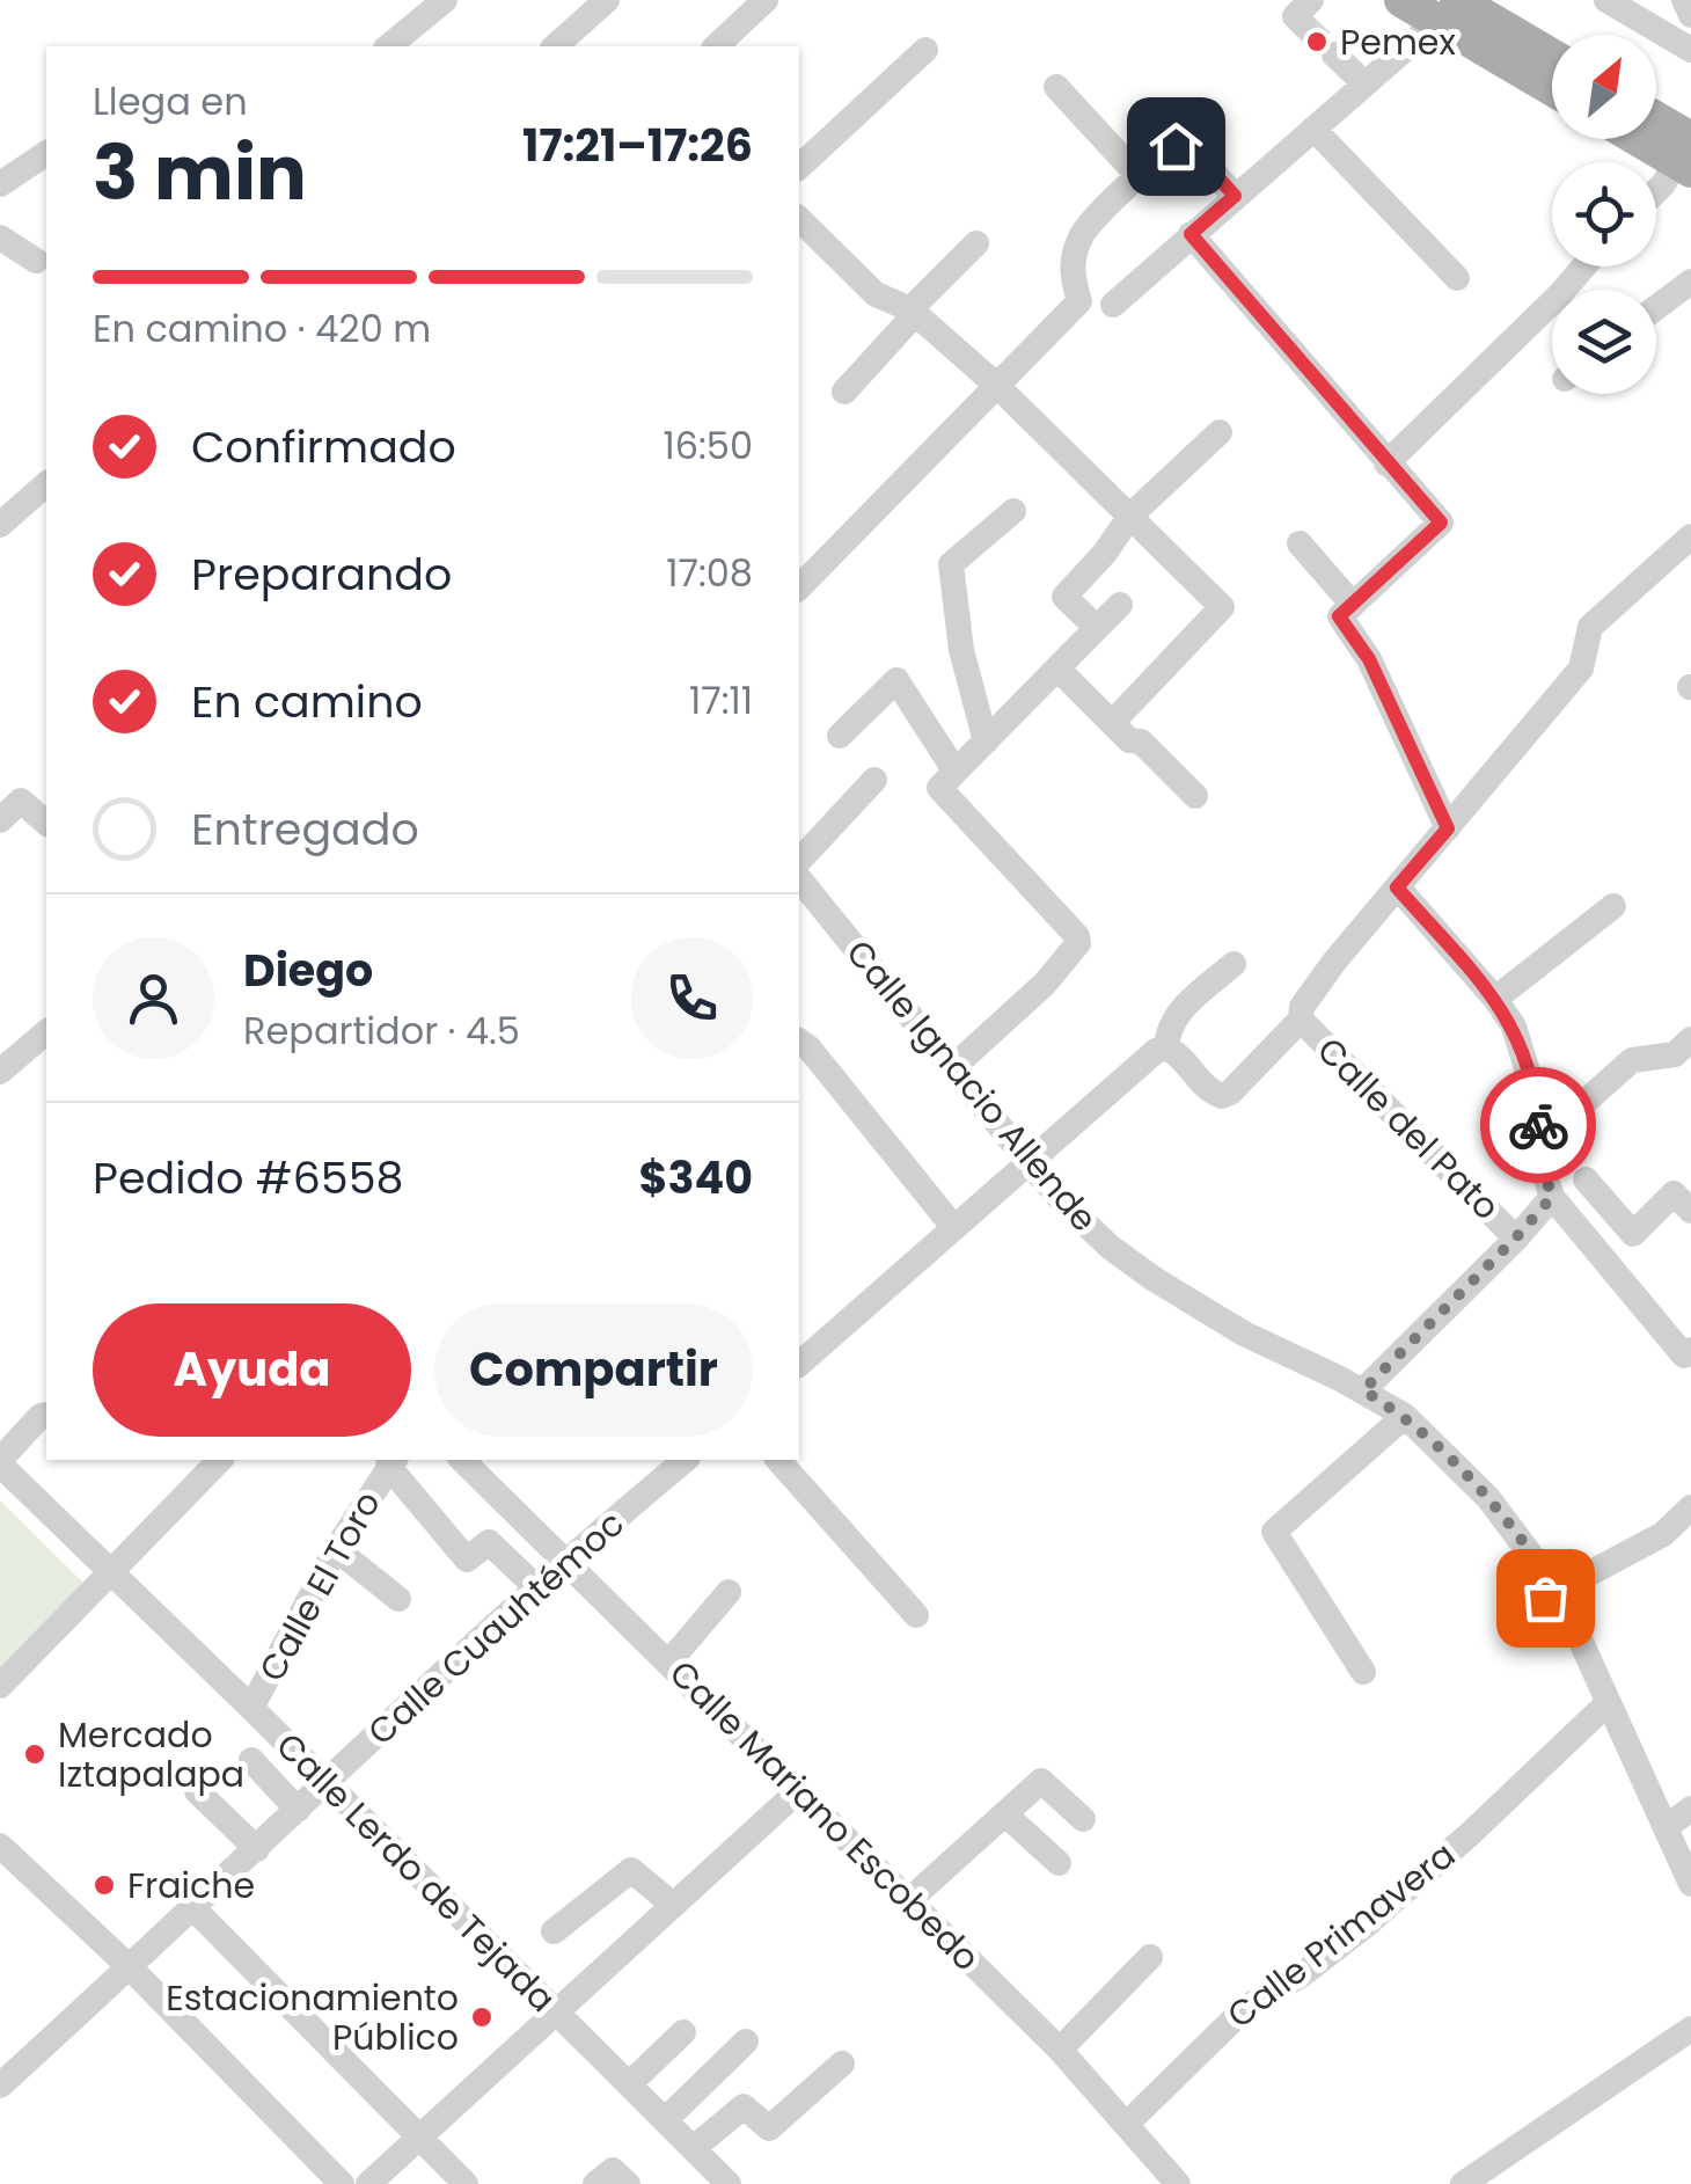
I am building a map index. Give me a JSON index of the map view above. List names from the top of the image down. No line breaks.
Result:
{"streets":{"street":["Calle Ignacio Allende","Calle del Pato","Calle El Toro","Calle Cuauhtémoc","Calle Mariano Escobedo","Calle Lerdo de Tejada","Calle Primavera"]},"crossings":[["Calle Ignacio Allende","Calle Primavera"],["Calle El Toro","Calle Cuauhtémoc"],["Calle El Toro","Calle Lerdo de Tejada"],["Calle Cuauhtémoc","Calle Mariano Escobedo"],["Calle Cuauhtémoc","Calle Lerdo de Tejada"],["Calle Mariano Escobedo","Calle Primavera"]],"places":["Pemex","Mercado Iztapalapa","Fraiche","Estacionamiento Público"],"north":"top right","page":{"heading":["3 min","Llega en","17:21–17:26"],"panel":["Diego","Repartidor · 4.5","Pedido #6558","$340"],"bar":"En camino · 420 m","list":[["Confirmado","16:50"],["Preparando","17:08"],["En camino","17:11"],"Entregado"],"buttons":["Ayuda","Compartir"]}}
